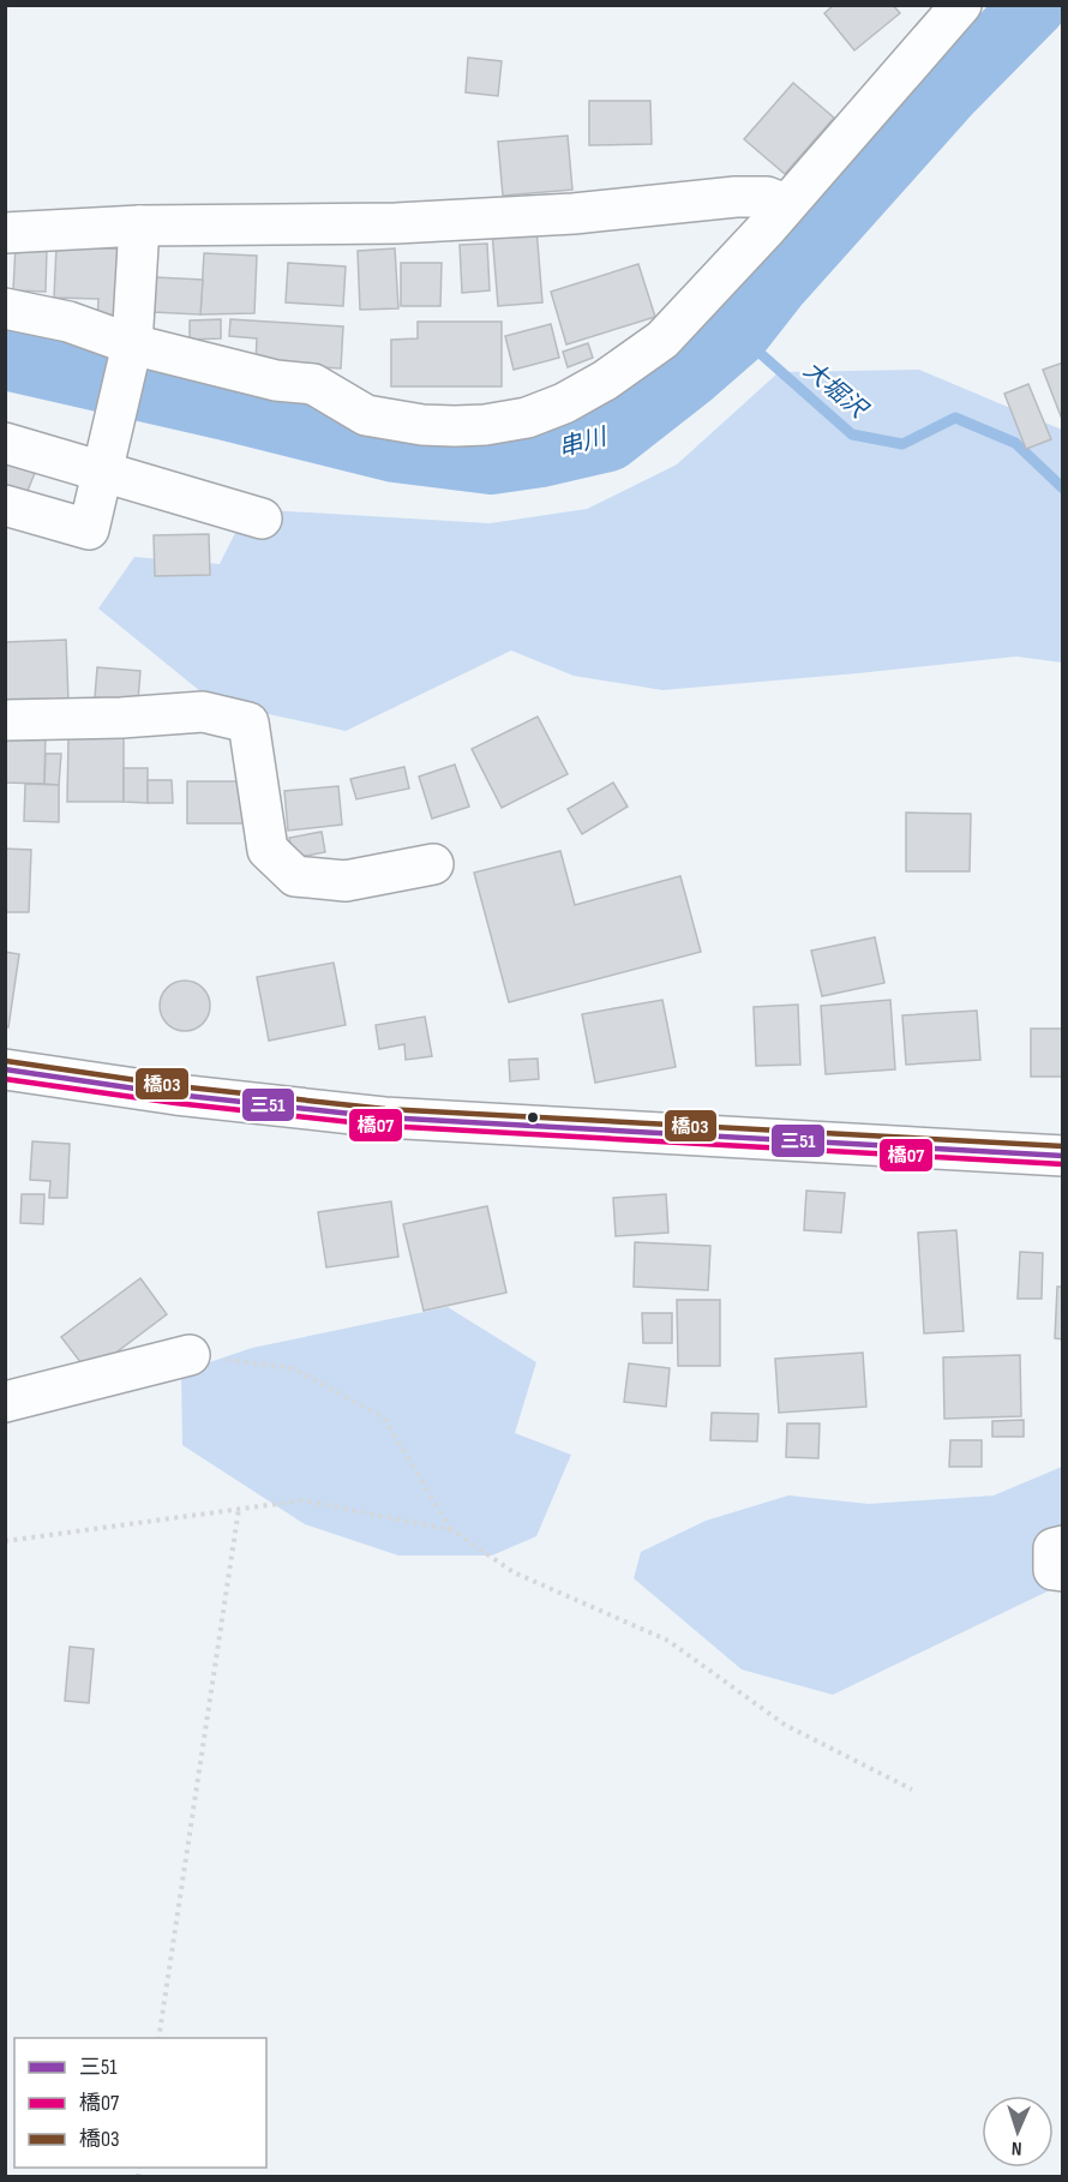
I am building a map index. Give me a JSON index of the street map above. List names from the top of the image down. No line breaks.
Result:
{"water":["大堀沢","串川"],"lines":["transit line 橋03","transit line 三51","transit line 橋07"],"legend":["三51","橋07","橋03"],"north":"bottom"}
